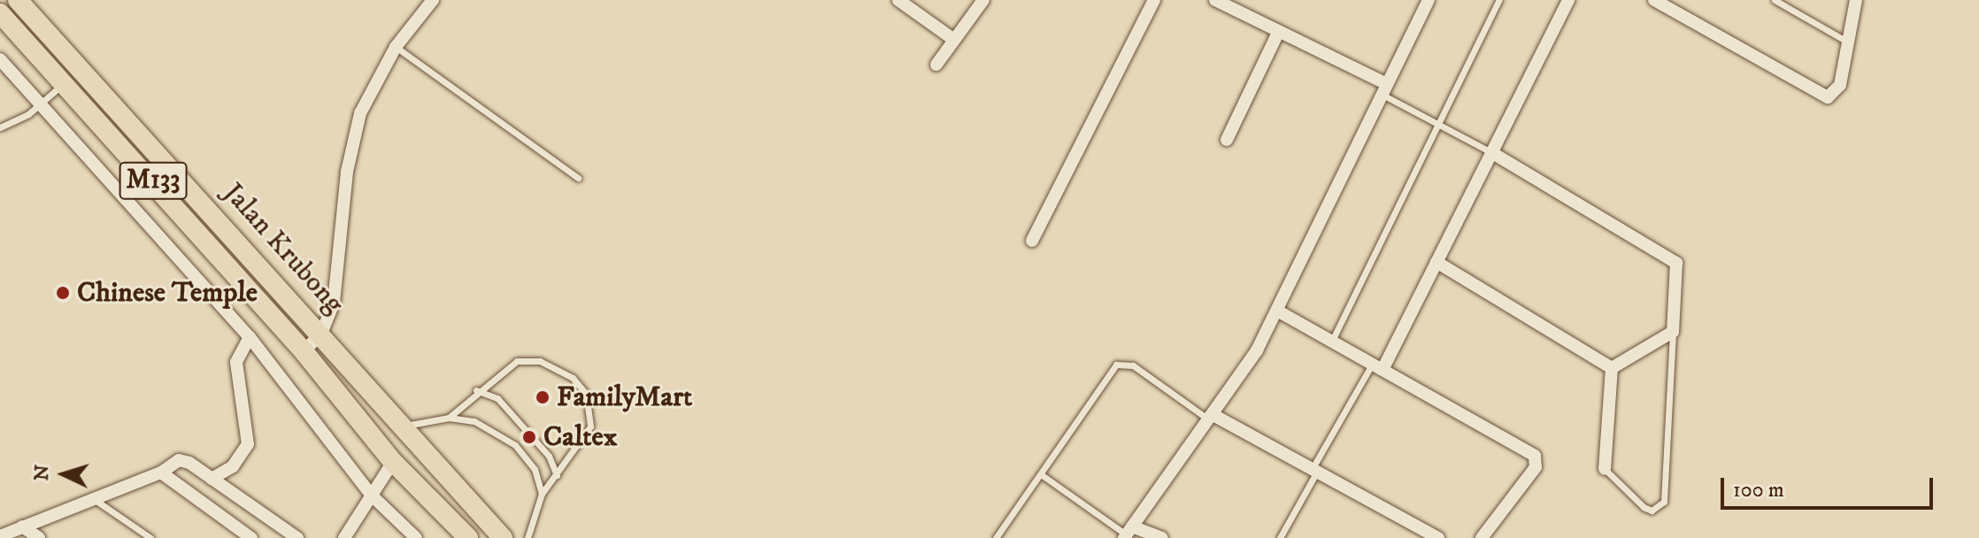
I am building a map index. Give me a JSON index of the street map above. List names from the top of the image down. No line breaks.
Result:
{"streets":{"main road":["M133","Jalan Krubong"]},"places":["Chinese Temple","FamilyMart","Caltex"],"scale_bar":"100 m","north":"left"}
